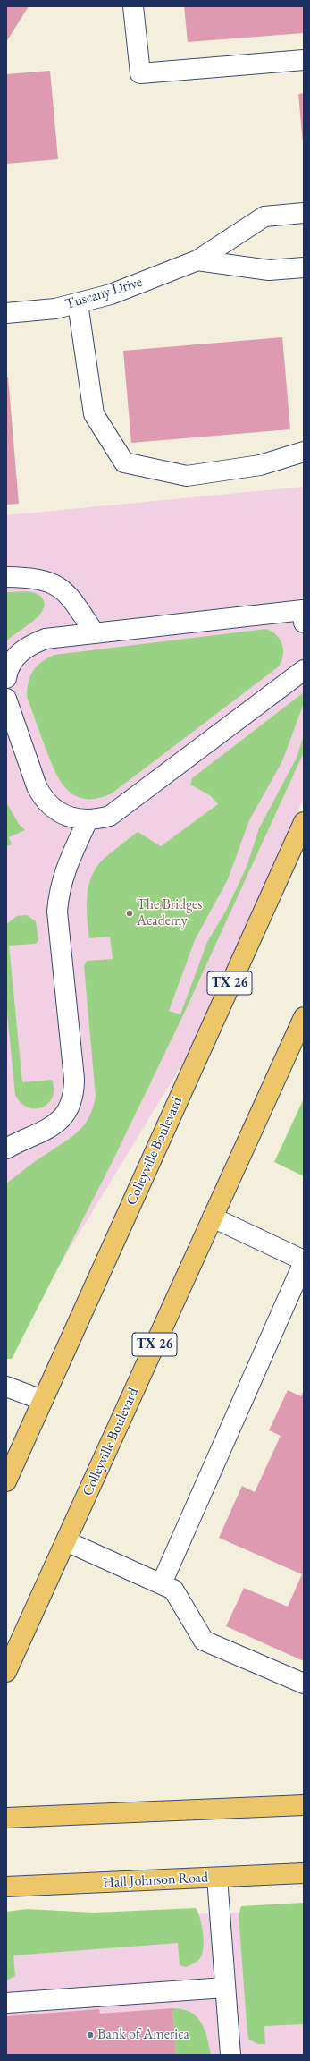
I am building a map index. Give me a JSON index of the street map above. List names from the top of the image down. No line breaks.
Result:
{"streets":{"main road":["TX 26","Colleyville Boulevard","Hall Johnson Road"],"street":["Tuscany Drive"]},"places":["The Bridges Academy","Bank of America"]}
